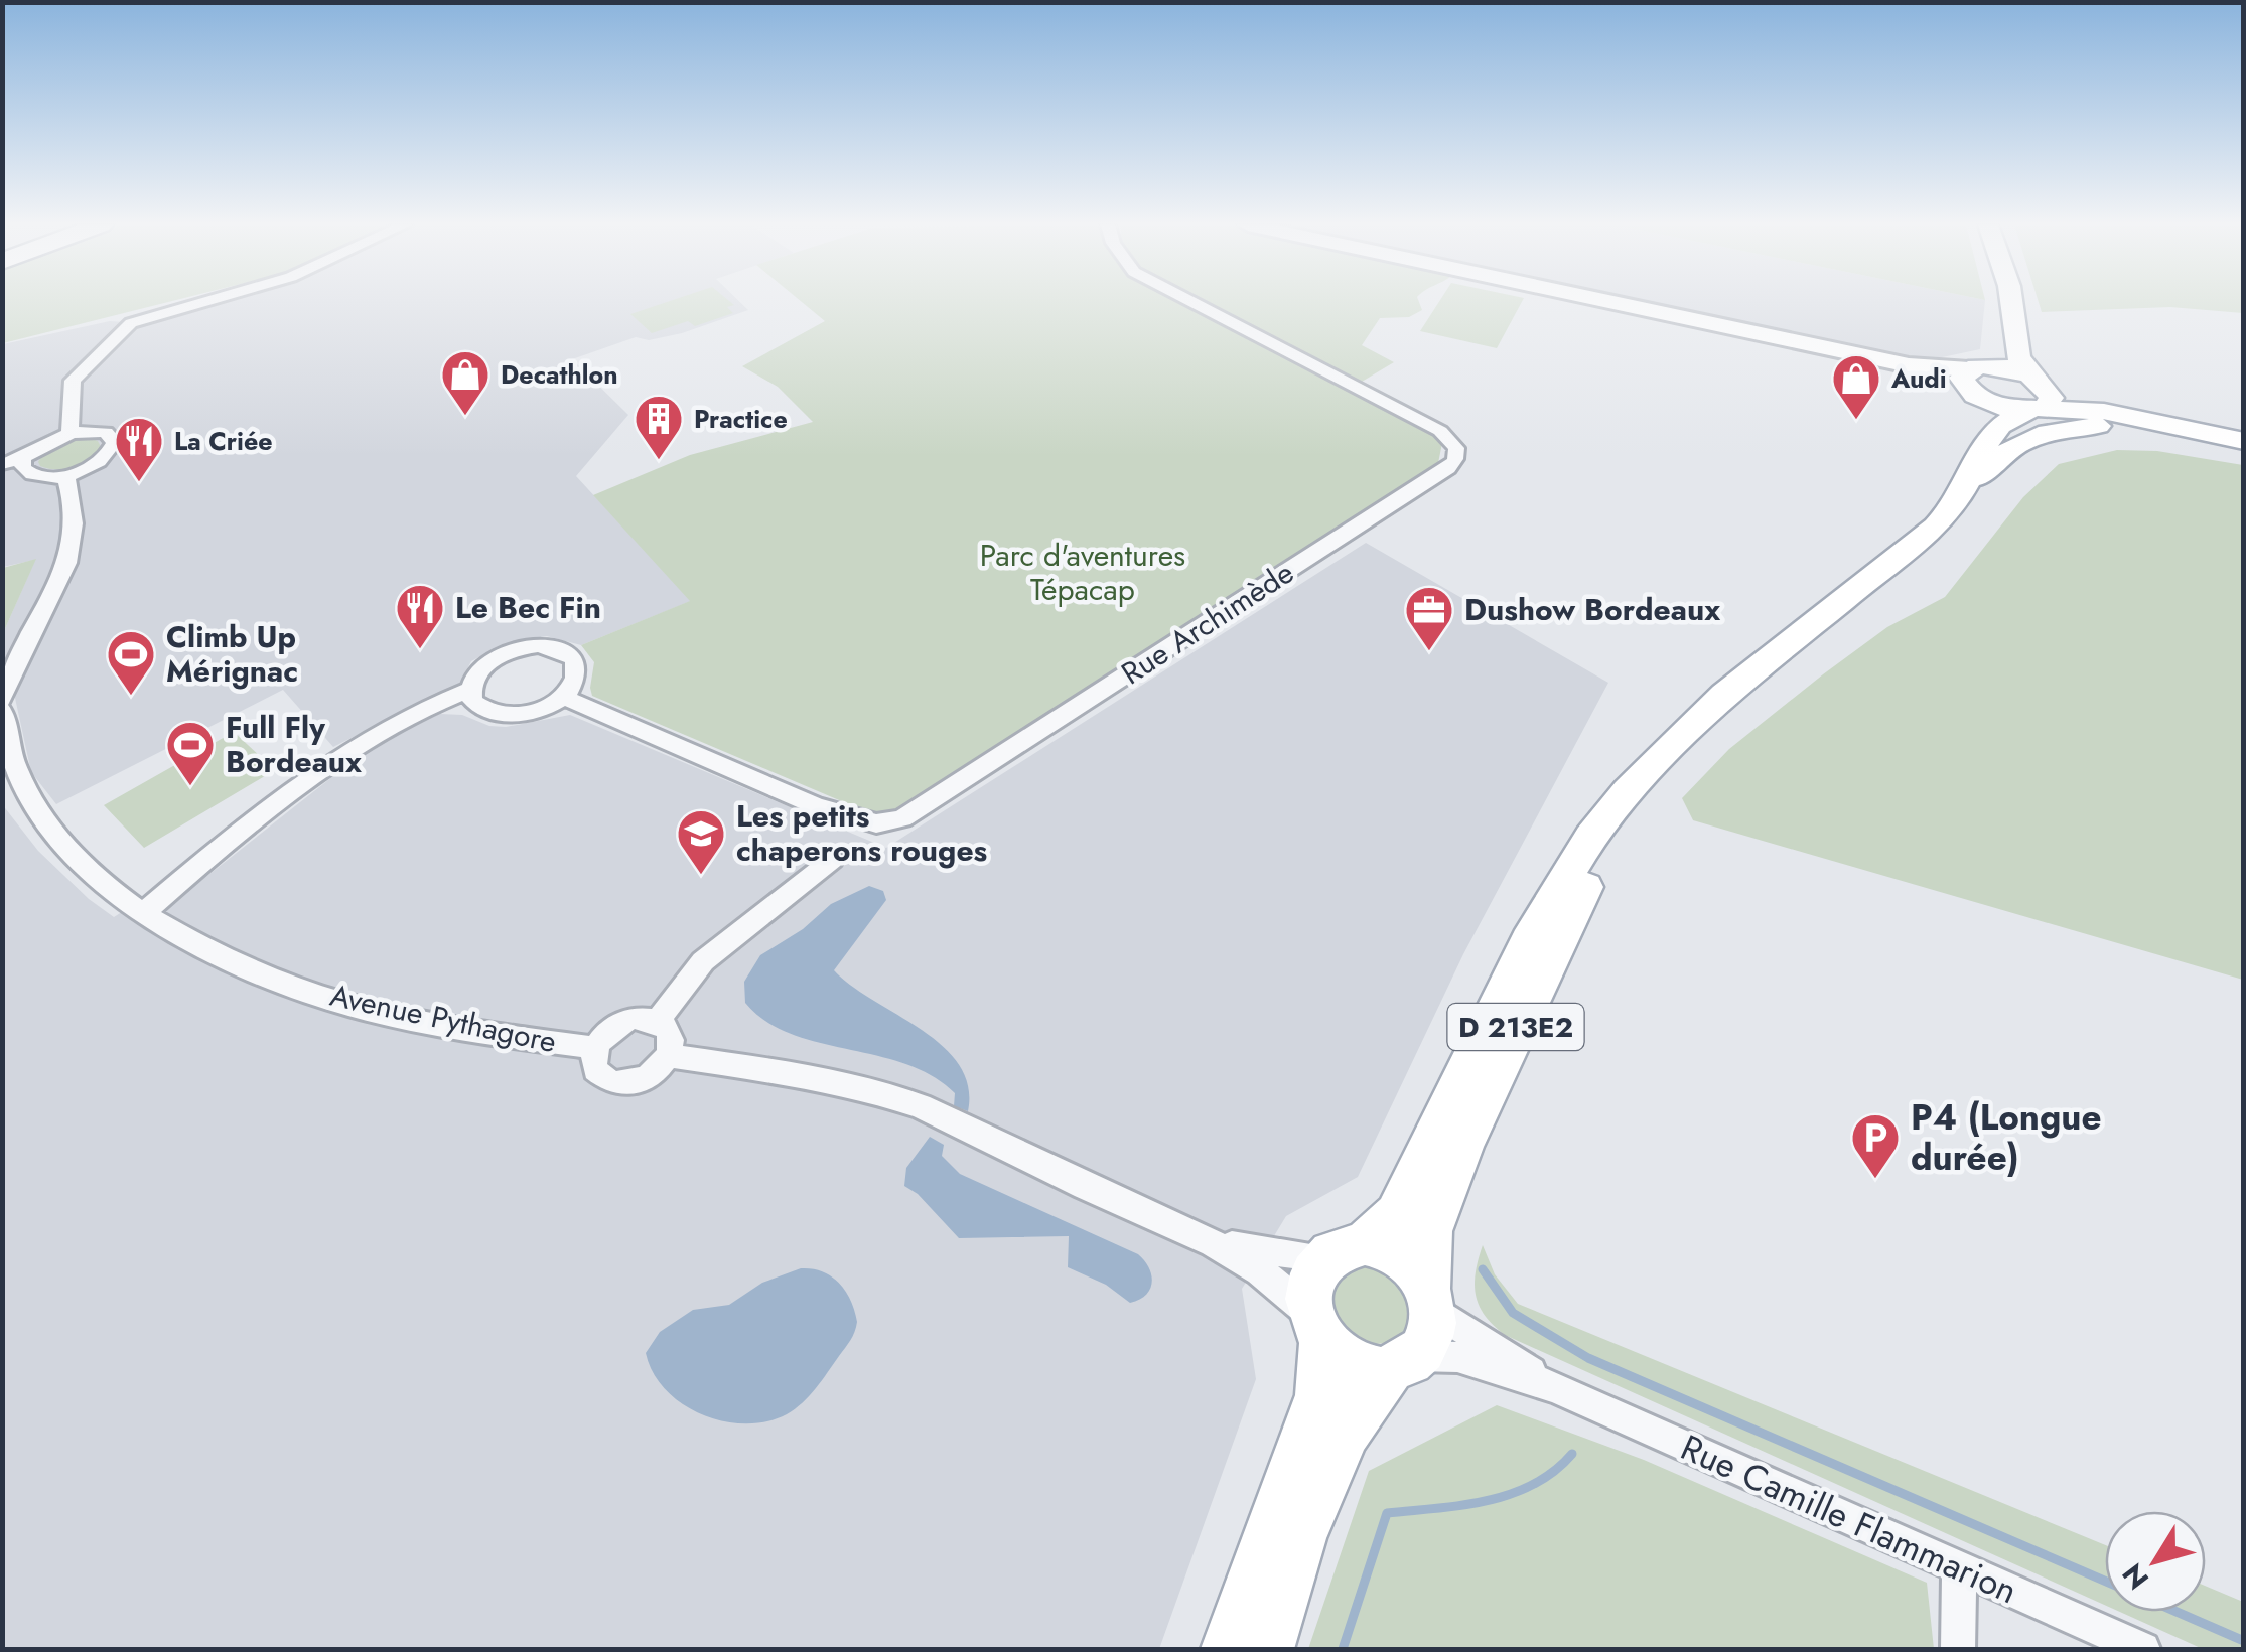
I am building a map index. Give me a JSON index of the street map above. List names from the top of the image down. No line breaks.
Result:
{"streets":{"main road":["D 213E2"],"street":["Rue Archimède","Avenue Pythagore","Rue Camille Flammarion"]},"crossings":[["D 213E2","Rue Camille Flammarion"]],"parks":["Parc d'aventures Tépacap"],"places":{"shop":["Decathlon","Audi"],"building":["Practice"],"restaurant":["La Criée","Le Bec Fin"],"office":["Dushow Bordeaux"],"sports":["Climb Up Mérignac","Full Fly Bordeaux"],"school or university":["Les petits chaperons rouges"],"parking":["P4 (Longue durée)"]},"north":"bottom left"}
